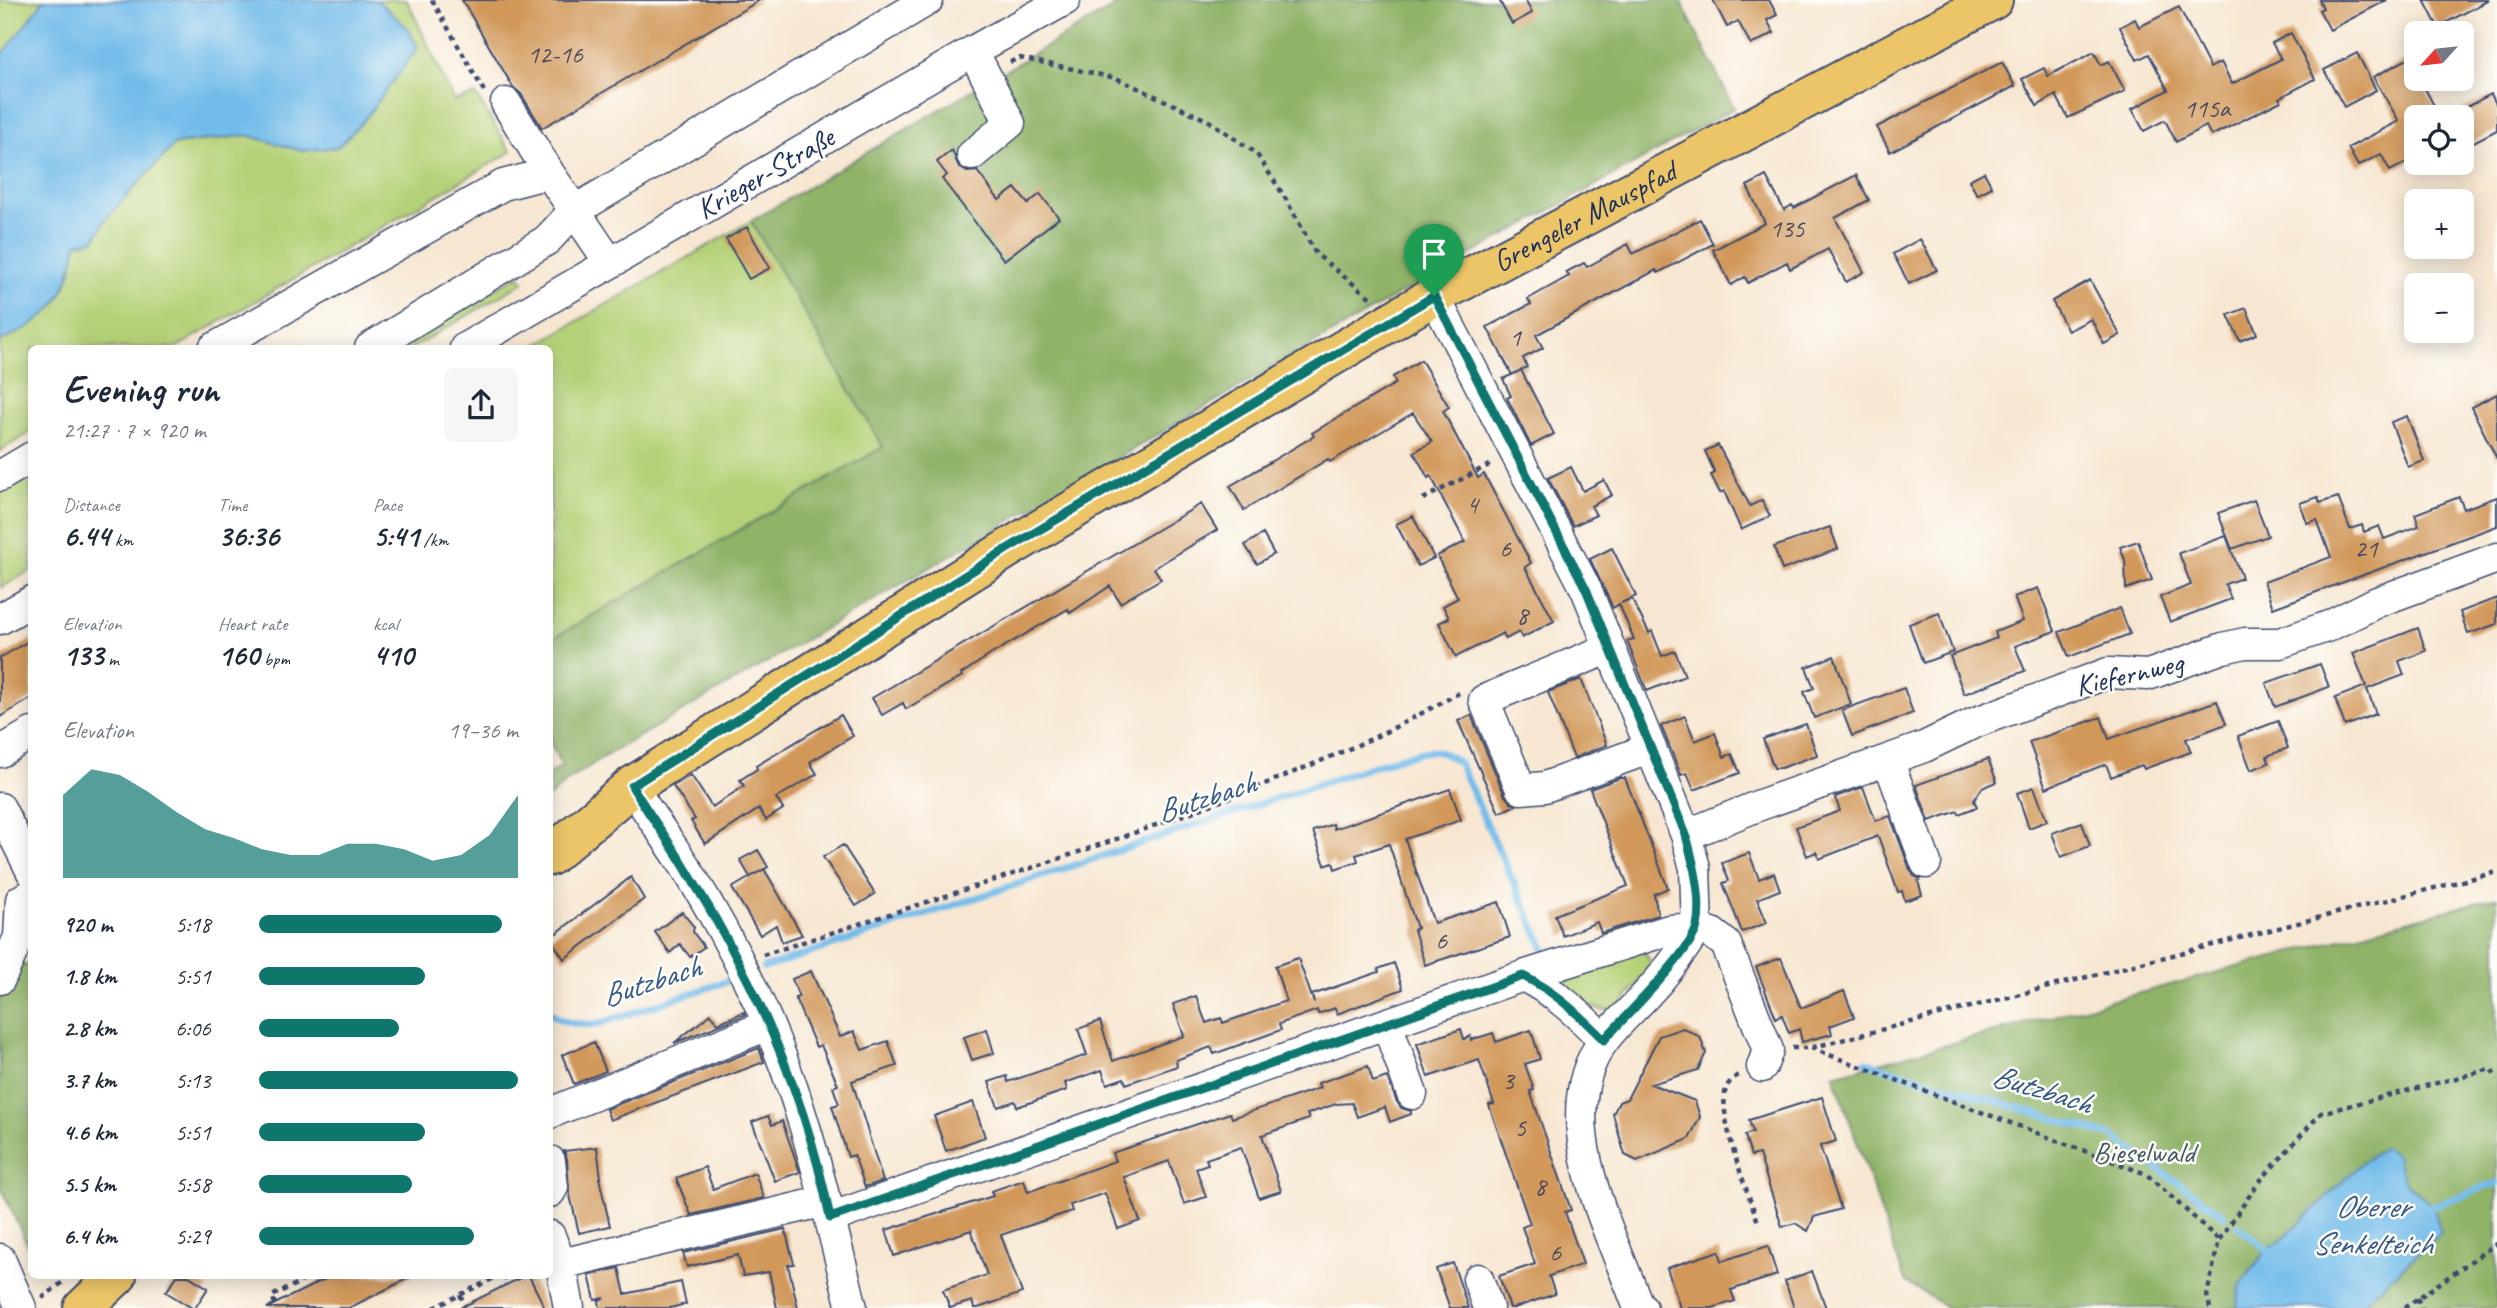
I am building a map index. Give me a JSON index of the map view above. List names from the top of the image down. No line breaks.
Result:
{"streets":{"main road":["Grengeler Mauspfad"],"street":["Krieger-Straße","Kiefernweg"]},"water":["Butzbach","Oberer Senkelteich"],"parks":["Bieselwald"],"house_numbers":["12-16","115a","135","1","4","6","21","8","6","3","5","8","6"],"north":"bottom left","page":{"map_buttons":["+","−"],"heading":["Evening run","21:27 · 7 × 920 m"],"stats":[["Distance","6.44 km"],["Time","36:36"],["Pace","5:41 /km"],["Elevation","133 m"],["Heart rate","160 bpm"],["kcal","410"]],"chart":["Elevation","19–36 m"],"list":[{"name":"920 m","note":"5:18"},{"name":"1.8 km","note":"5:51"},{"name":"2.8 km","note":"6:06"},{"name":"3.7 km","note":"5:13"},{"name":"4.6 km","note":"5:51"},{"name":"5.5 km","note":"5:58"},{"name":"6.4 km","note":"5:29"}]}}
